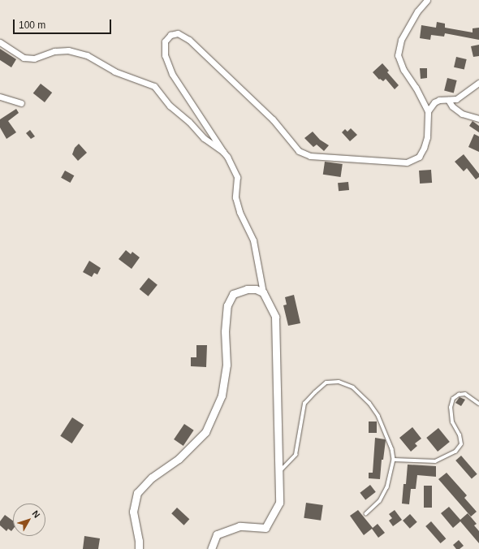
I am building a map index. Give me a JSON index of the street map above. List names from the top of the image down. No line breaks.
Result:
{"scale_bar":"100 m","north":"top right"}
